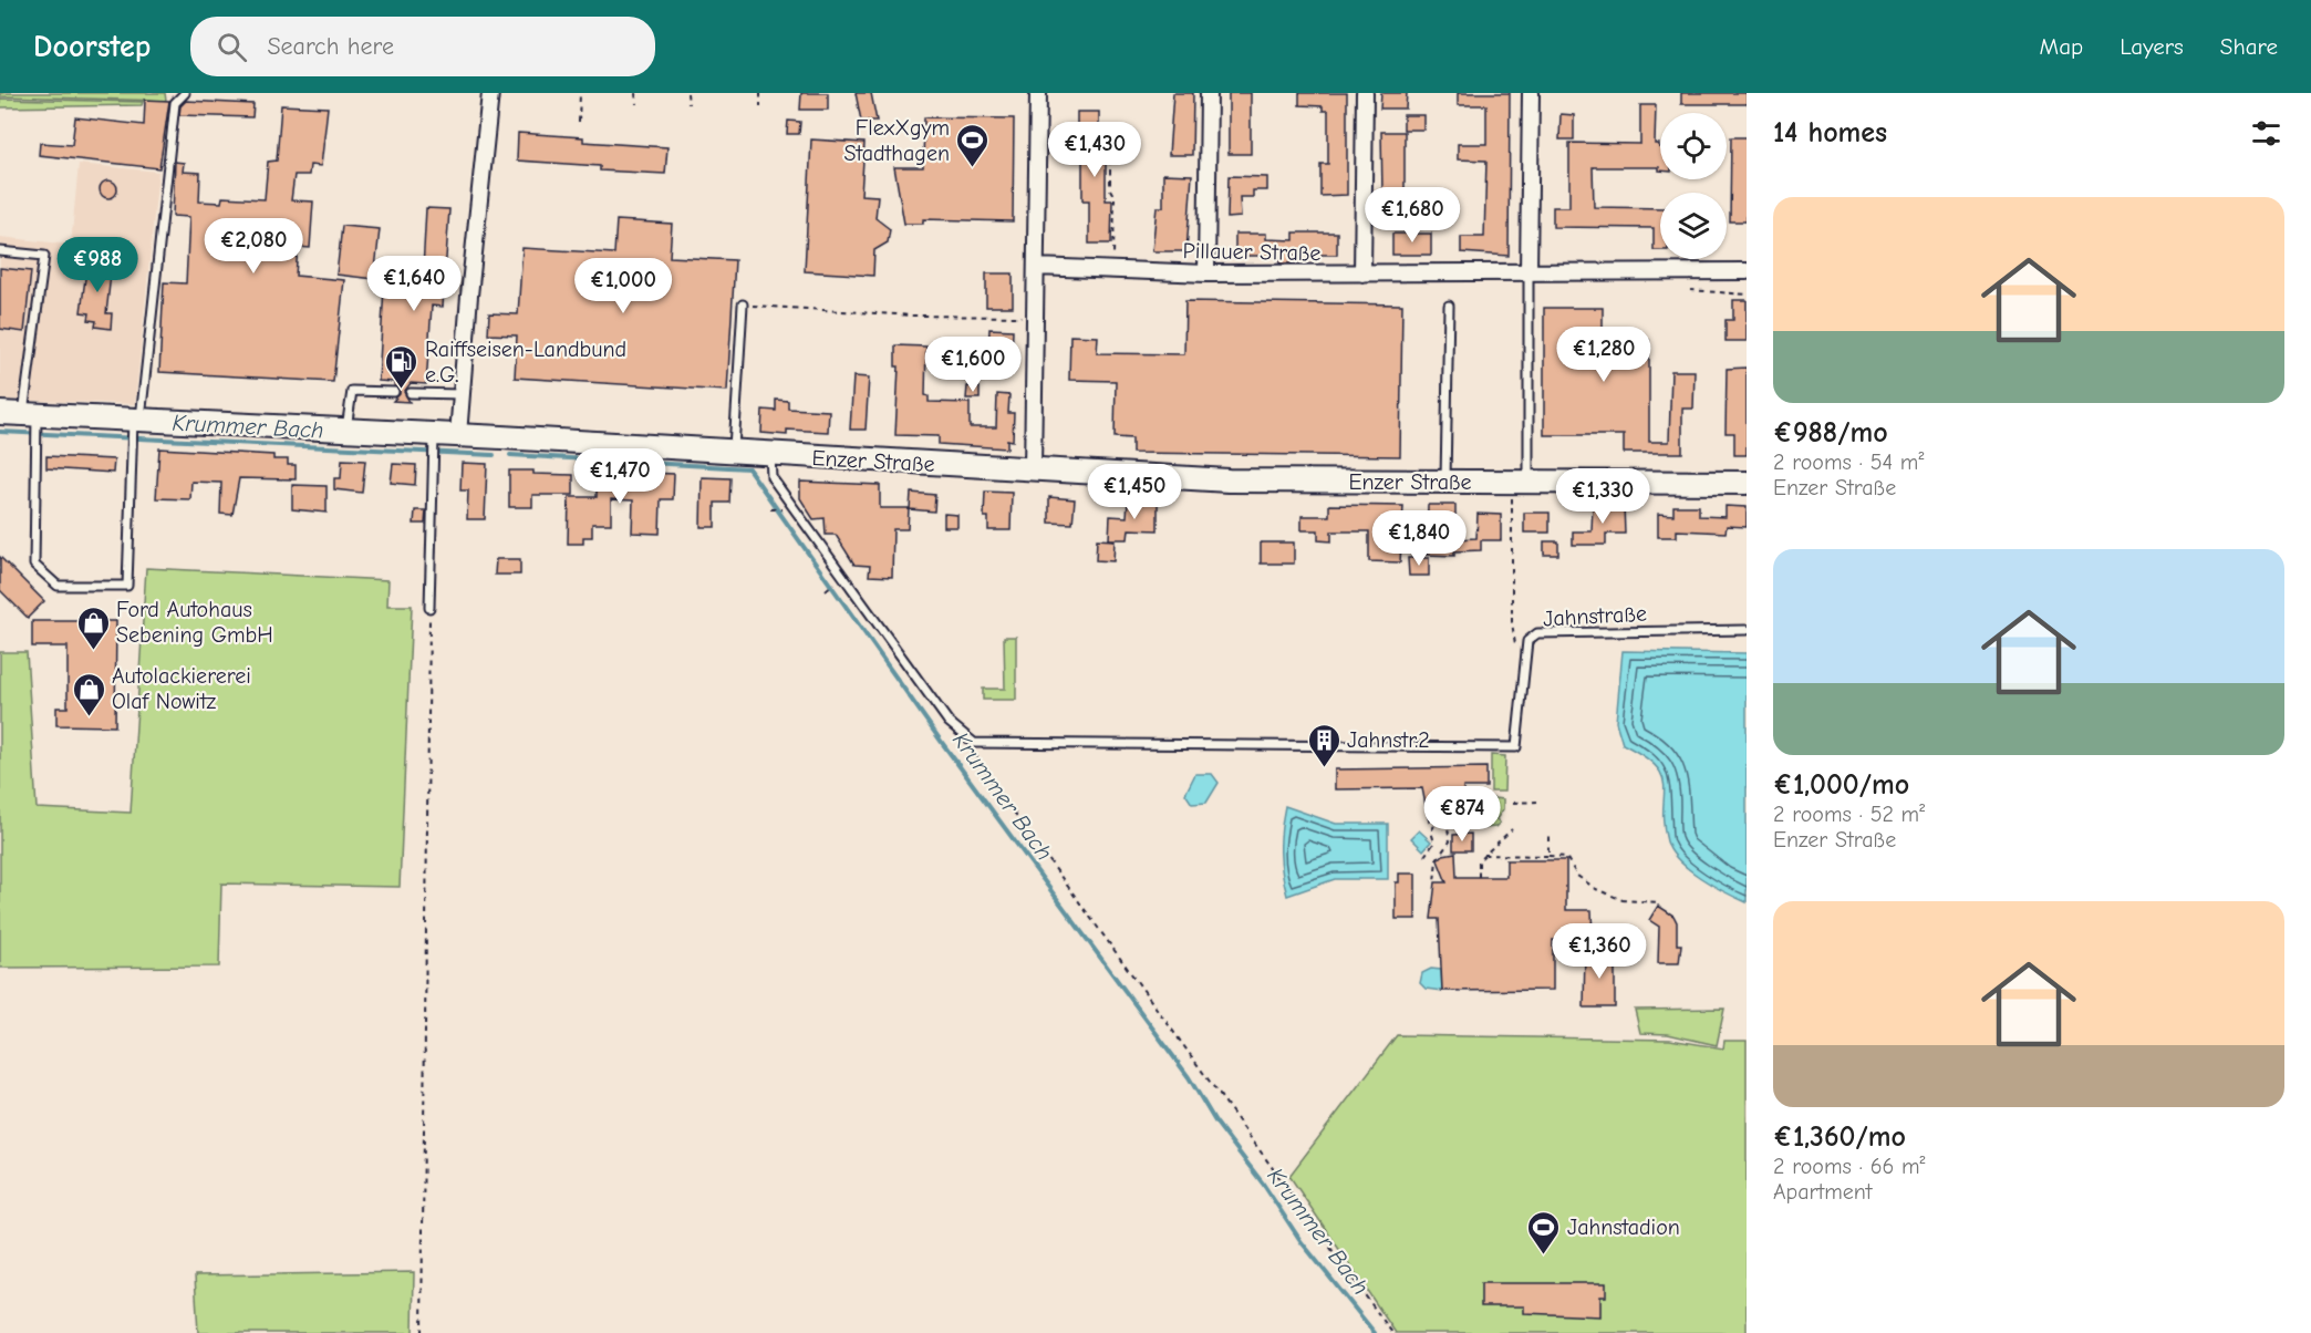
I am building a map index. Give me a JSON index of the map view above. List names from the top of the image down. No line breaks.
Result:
{"streets":{"main road":["Enzer Straße"],"street":["Pillauer Straße"],"lane":["Jahnstraße"]},"water":["Krummer Bach"],"places":{"sports":["FlexXgym Stadthagen","Jahnstadion"],"fuel station":["Raiffseisen-Landbund e.G."],"shop":["Ford Autohaus Sebening GmbH","Autolackiererei Olaf Nowitz"],"building":["Jahnstr.2"]},"page":{"header":"Doorstep","search":"Search here","nav":["Map","Layers","Share"],"heading":"14 homes","price":["€1,430","€1,680","€2,080","€988","€1,640","€1,000","€1,280","€1,600","€1,470","€1,450","€1,330","€1,840","€874","€1,360"],"list":[{"name":"€988/mo","note":"2 rooms · 54 m² · Enzer Straße"},{"name":"€1,000/mo","note":"2 rooms · 52 m² · Enzer Straße"},{"name":"€1,360/mo","note":"2 rooms · 66 m² · Apartment"}]}}
